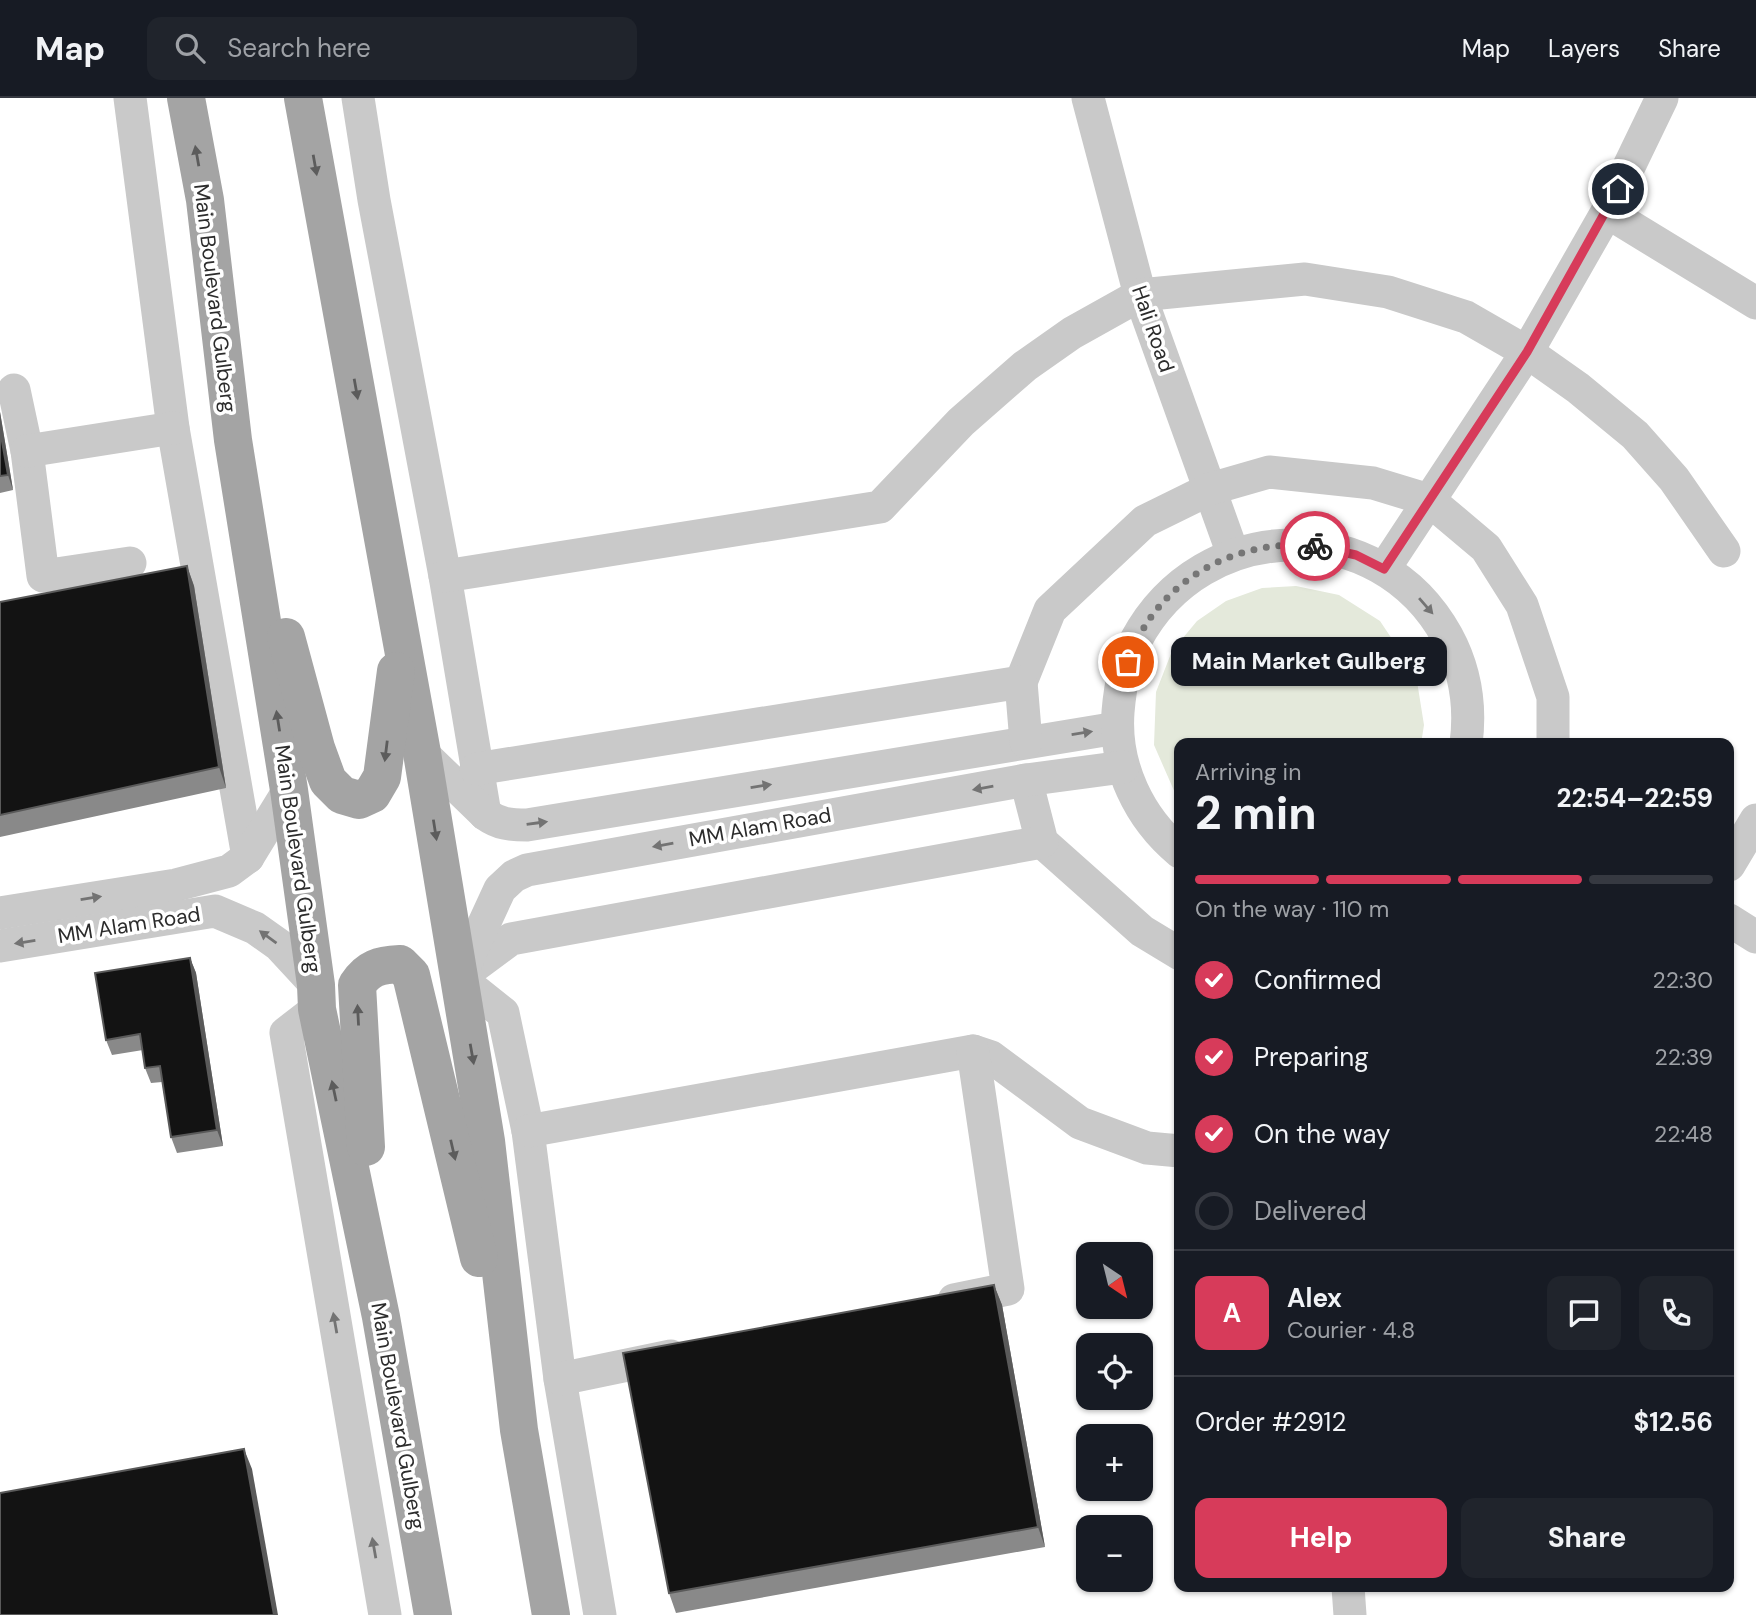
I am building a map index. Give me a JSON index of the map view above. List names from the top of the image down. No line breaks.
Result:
{"streets":{"main road":["Main Boulevard Gulberg"],"street":["Hali Road","MM Alam Road"]},"crossings":[["Main Boulevard Gulberg","MM Alam Road"]],"places":["Main Market Gulberg"],"north":"bottom right","page":{"header":"Map","search":"Search here","nav":["Map","Layers","Share"],"bubble":"Main Market Gulberg","heading":["2 min","Arriving in","22:54–22:59"],"panel":["Alex","Courier · 4.8","Order #2912","$12.56"],"bar":"On the way · 110 m","list":[["Confirmed","22:30"],["Preparing","22:39"],["On the way","22:48"],"Delivered"],"map_buttons":["+","−"],"round":"A","buttons":["Help","Share"]}}
